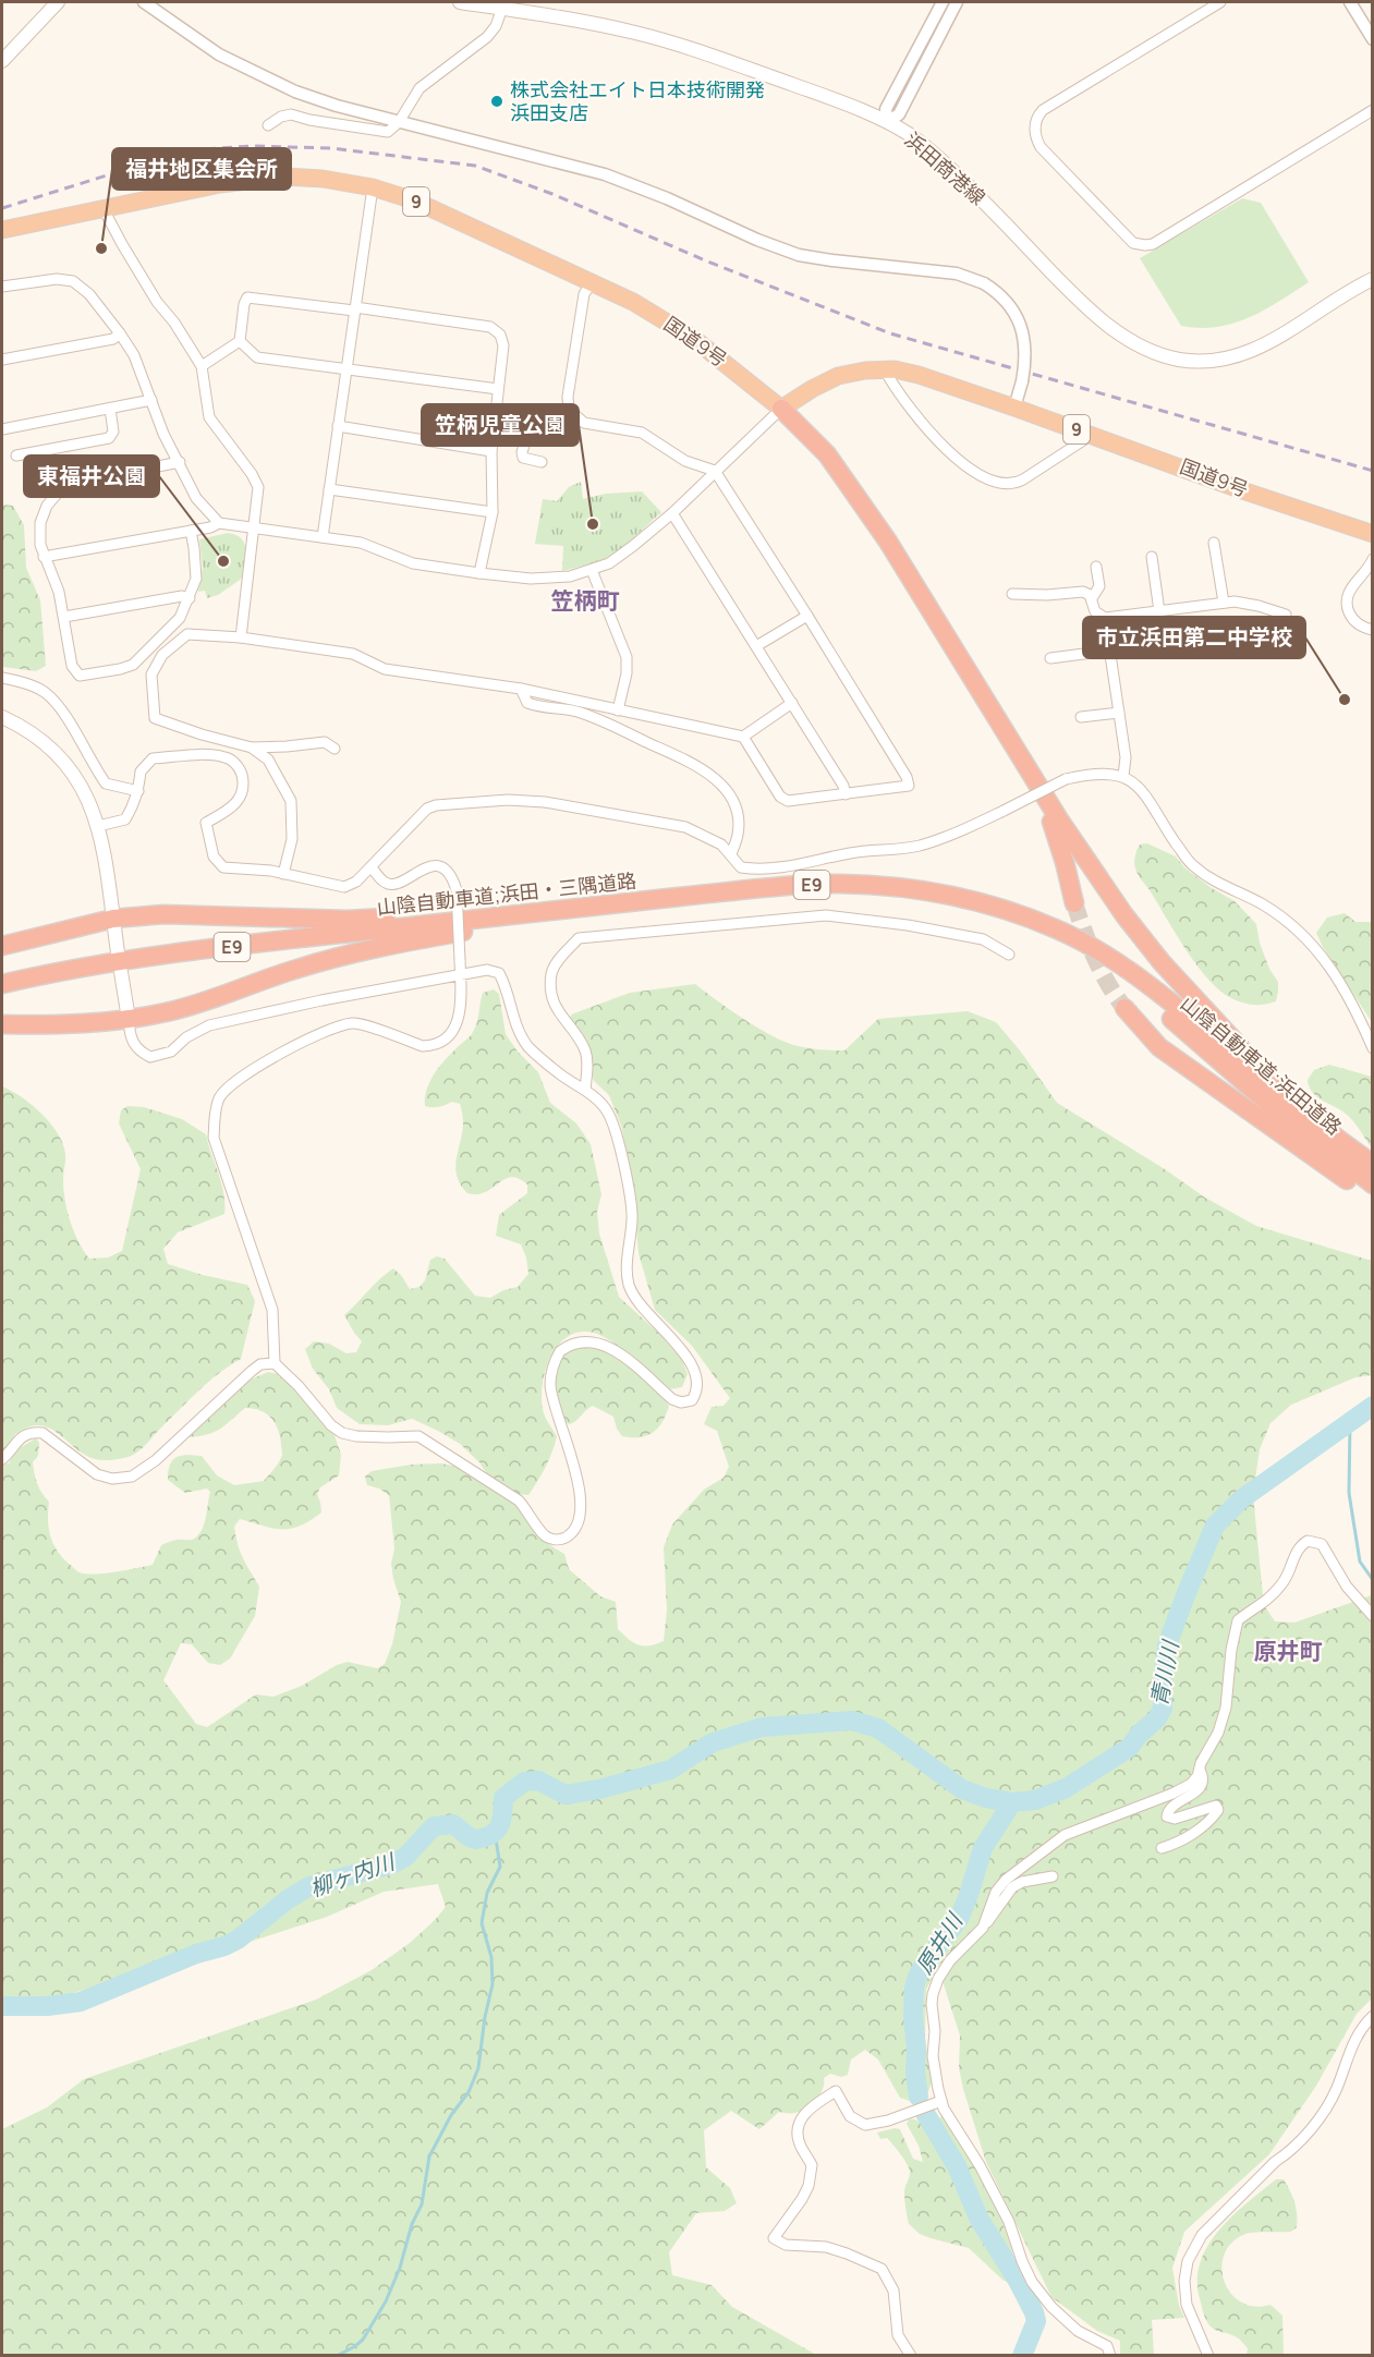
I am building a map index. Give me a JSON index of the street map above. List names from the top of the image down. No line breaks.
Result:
{"streets":{"highway":["9","国道9号","E9","山陰自動車道;浜田・三隅道路","山陰自動車道;浜田道路"],"main road":["浜田商港線"]},"crossings":[["山陰自動車道;浜田・三隅道路","山陰自動車道;浜田道路"]],"districts":["笠柄町","原井町"],"water":["青川川","柳ヶ内川","原井川"],"places":["株式会社エイト日本技術開発 浜田支店","福井地区集会所","笠柄児童公園","東福井公園","市立浜田第二中学校"]}
